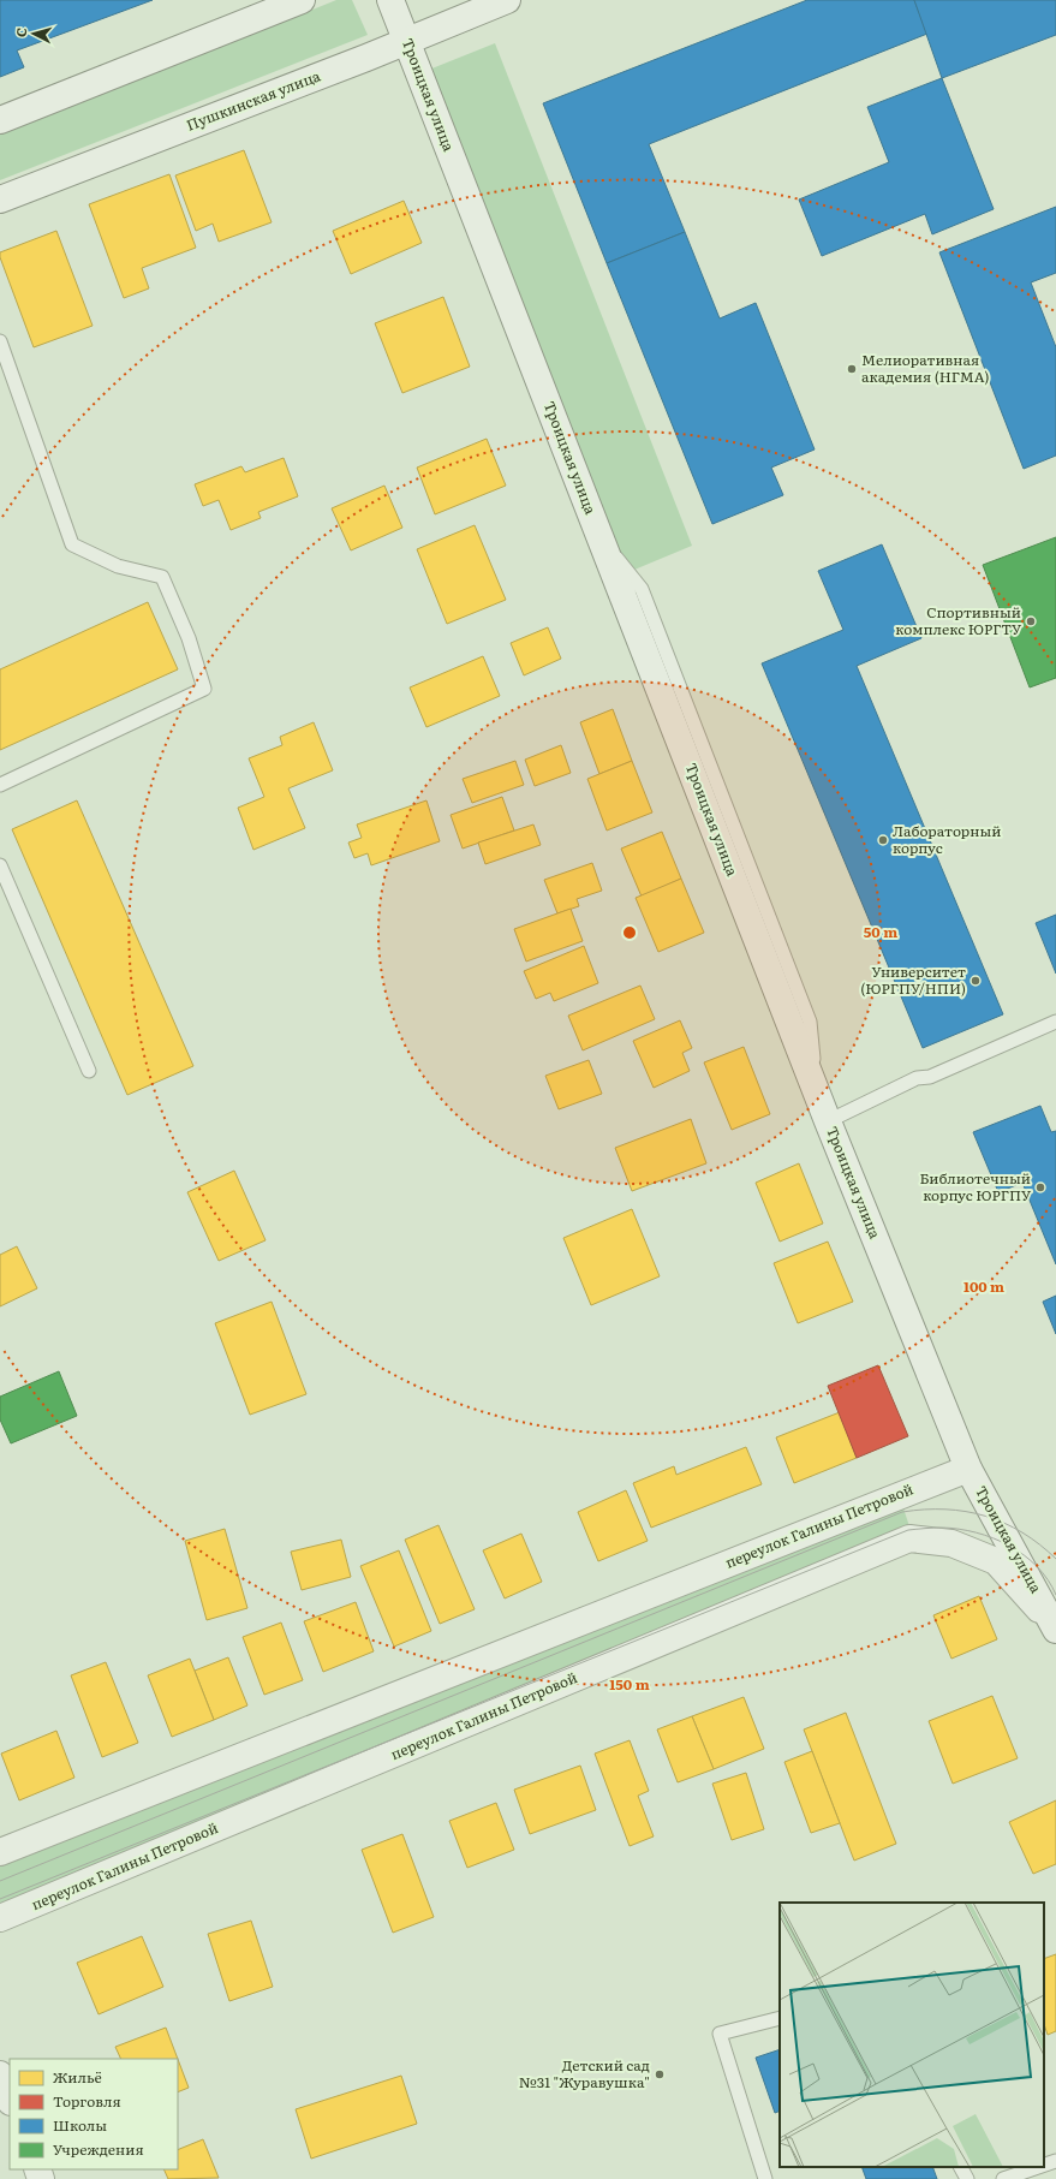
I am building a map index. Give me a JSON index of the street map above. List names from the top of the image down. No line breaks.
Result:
{"streets":{"street":["Троицкая улица","Пушкинская улица","переулок Галины Петровой"]},"crossings":[["Троицкая улица","Пушкинская улица"],["Троицкая улица","переулок Галины Петровой"]],"places":["Мелиоративная академия (НГМА)","Спортивный комплекс ЮРГТУ","Лабораторный корпус","Университет (ЮРГПУ/НПИ)","Библиотечный корпус ЮРГПУ","Детский сад №31 \"Журавушка\""],"legend":["Жильё","Торговля","Школы","Учреждения"],"north":"left","rings":["50 m","100 m","150 m"]}
